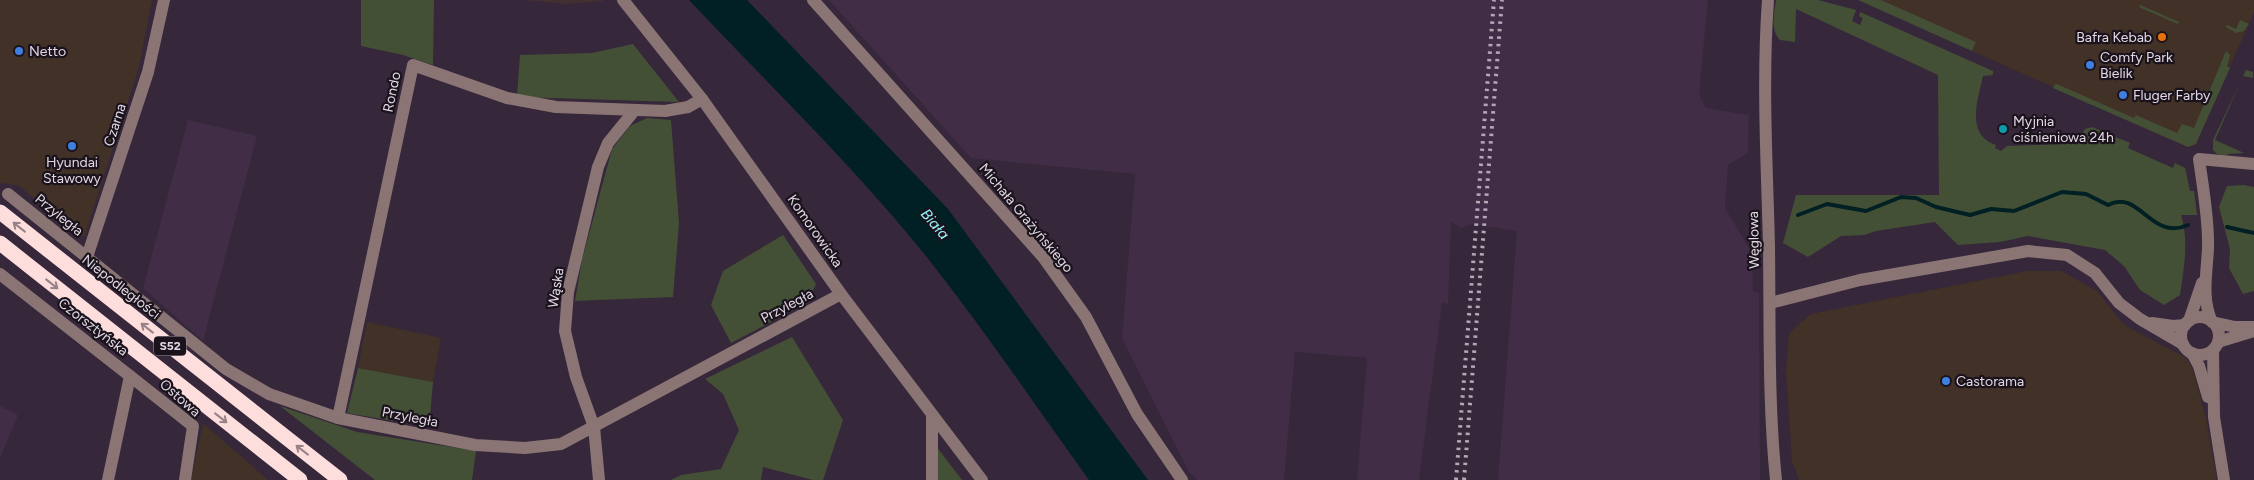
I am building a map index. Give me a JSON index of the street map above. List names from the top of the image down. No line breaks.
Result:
{"streets":{"highway":["Niepodległości","S52"],"street":["Rondo","Czarna","Przyległa","Michała Grażyńskiego","Komorowicka","Węglowa","Wąska","Czorsztyńska","Ostowa"]},"crossings":[["Rondo","Przyległa"],["Rondo","Komorowicka"],["Rondo","Wąska"],["Czarna","Przyległa"],["Przyległa","Komorowicka"],["Przyległa","Wąska"],["Czorsztyńska","Ostowa"]],"water":["Biała"],"places":["Bafra Kebab","Netto","Comfy Park Bielik","Fluger Farby","Myjnia ciśnieniowa 24h","Hyundai Stawowy","Castorama"]}
